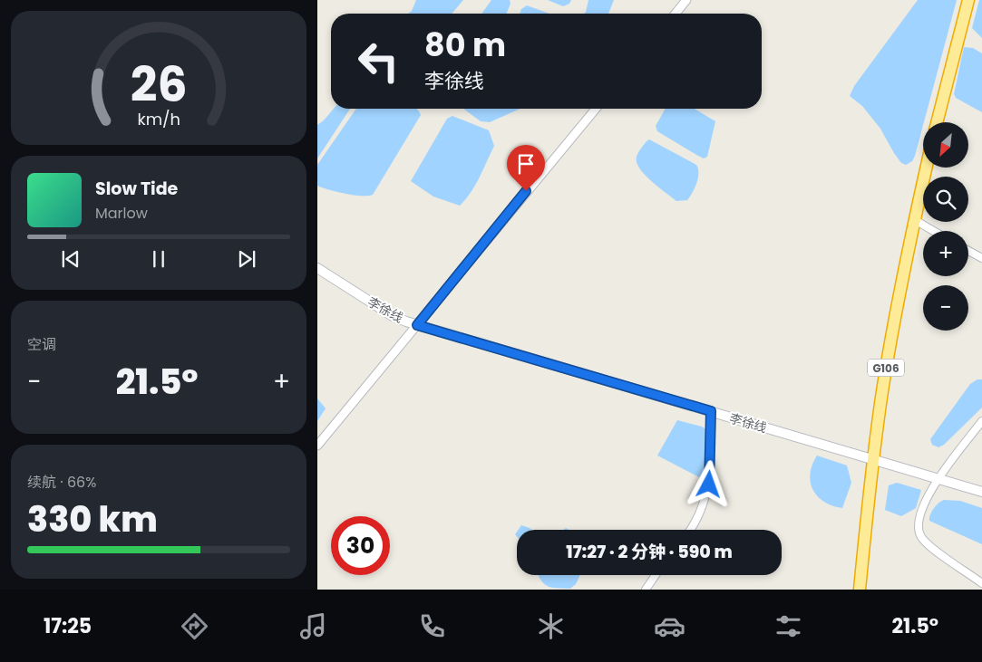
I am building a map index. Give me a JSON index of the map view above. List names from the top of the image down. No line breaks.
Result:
{"streets":{"highway":["G106"],"main road":["李徐线"]},"crossings":[["李徐线","G106"]],"north":"bottom left","page":{"turn":["80 m","李徐线"],"map_buttons":["+","−"],"song":["Slow Tide","Marlow"],"tile":["空调",["续航 · 66%","330 km"]],"heat":["−","21.5°","+"],"limit":"30","trip":"17:27 · 2 分钟 · 590 m","tabs":["17:25","21.5°"],"gauge":["26","km/h"]}}
